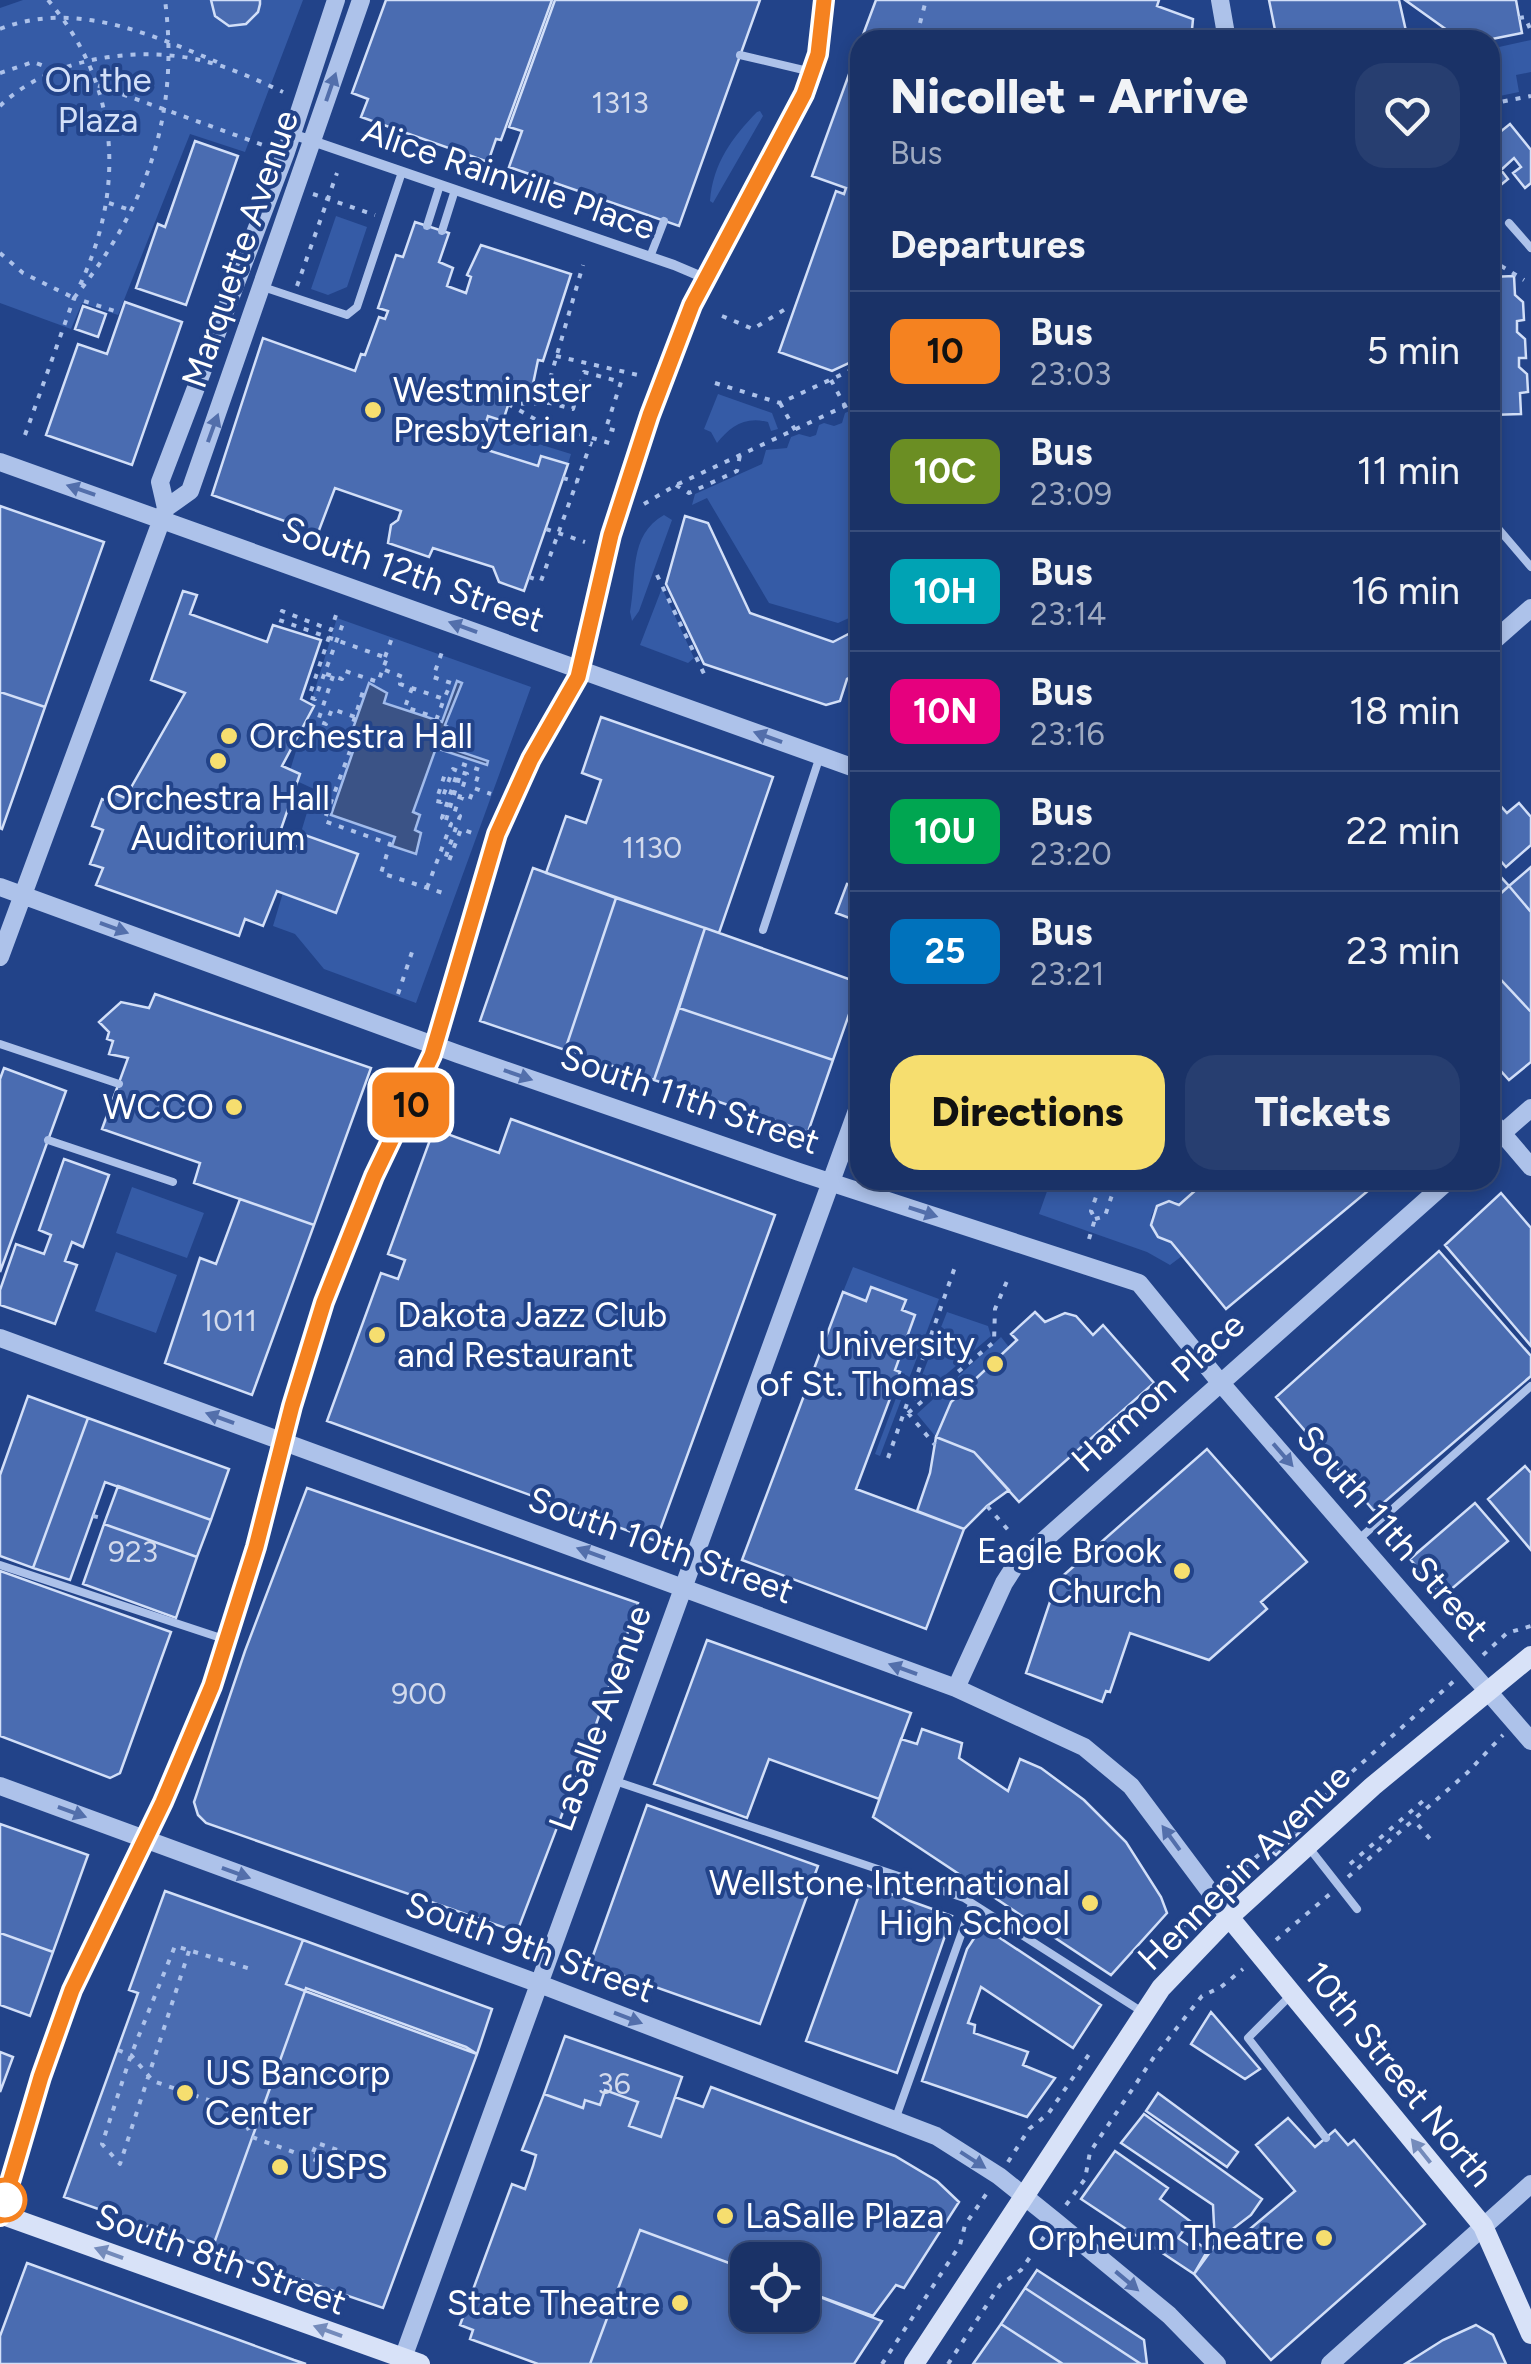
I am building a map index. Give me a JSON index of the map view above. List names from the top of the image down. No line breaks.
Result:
{"streets":{"main road":["Hennepin Avenue","10th Street North","South 8th Street"],"street":["Alice Rainville Place","Marquette Avenue","South 12th Street","South 11th Street","Harmon Place","South 10th Street","LaSalle Avenue","South 9th Street"]},"crossings":[["Alice Rainville Place","Marquette Avenue"],["Marquette Avenue","South 12th Street"],["Marquette Avenue","South 11th Street"],["South 11th Street","Harmon Place"],["South 11th Street","LaSalle Avenue"],["South 11th Street","Hennepin Avenue"],["Harmon Place","South 10th Street"],["South 10th Street","LaSalle Avenue"],["South 10th Street","Hennepin Avenue"],["South 10th Street","10th Street North"],["LaSalle Avenue","South 9th Street"],["LaSalle Avenue","South 8th Street"],["Hennepin Avenue","South 9th Street"],["Hennepin Avenue","10th Street North"]],"one_way":["South 12th Street","South 11th Street","South 10th Street","South 9th Street","10th Street North","South 8th Street"],"parks":["On the Plaza"],"places":["Westminster Presbyterian","Orchestra Hall","Orchestra Hall Auditorium","WCCO","Dakota Jazz Club and Restaurant","University of St. Thomas","Eagle Brook Church","Wellstone International High School","US Bancorp Center","USPS","LaSalle Plaza","Orpheum Theatre","State Theatre"],"lines":["bus line 10"],"house_numbers":["1313","1130","1011","923","900","36"],"page":{"on_map":"10","heading":[["Nicollet - Arrive","Bus"],"Departures"],"list":[{"mark":"10","name":"Bus","note":"23:03","value":"5 min"},{"mark":"10C","name":"Bus","note":"23:09","value":"11 min"},{"mark":"10H","name":"Bus","note":"23:14","value":"16 min"},{"mark":"10N","name":"Bus","note":"23:16","value":"18 min"},{"mark":"10U","name":"Bus","note":"23:20","value":"22 min"},{"mark":"25","name":"Bus","note":"23:21","value":"23 min"}],"buttons":["Directions","Tickets"]}}
